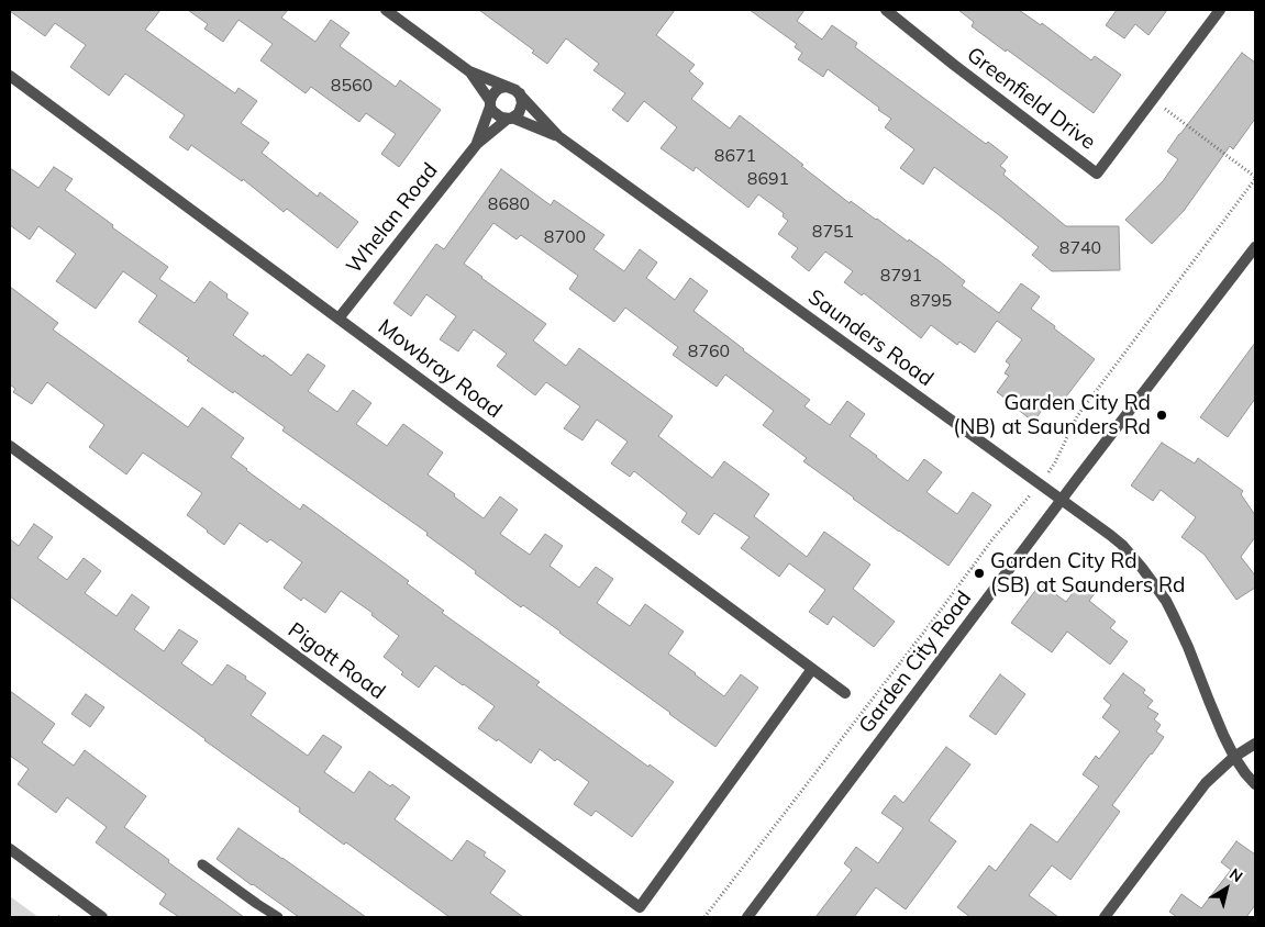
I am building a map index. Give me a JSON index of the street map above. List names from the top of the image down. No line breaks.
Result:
{"streets":{"street":["Greenfield Drive","Whelan Road","Saunders Road","Mowbray Road","Pigott Road","Garden City Road"]},"crossings":[["Whelan Road","Saunders Road"],["Whelan Road","Mowbray Road"],["Saunders Road","Garden City Road"],["Mowbray Road","Pigott Road"]],"places":["Garden City Rd (NB) at Saunders Rd","Garden City Rd (SB) at Saunders Rd"],"house_numbers":["8560","8671","8691","8680","8751","8700","8740","8791","8795","8760"],"north":"top right"}
